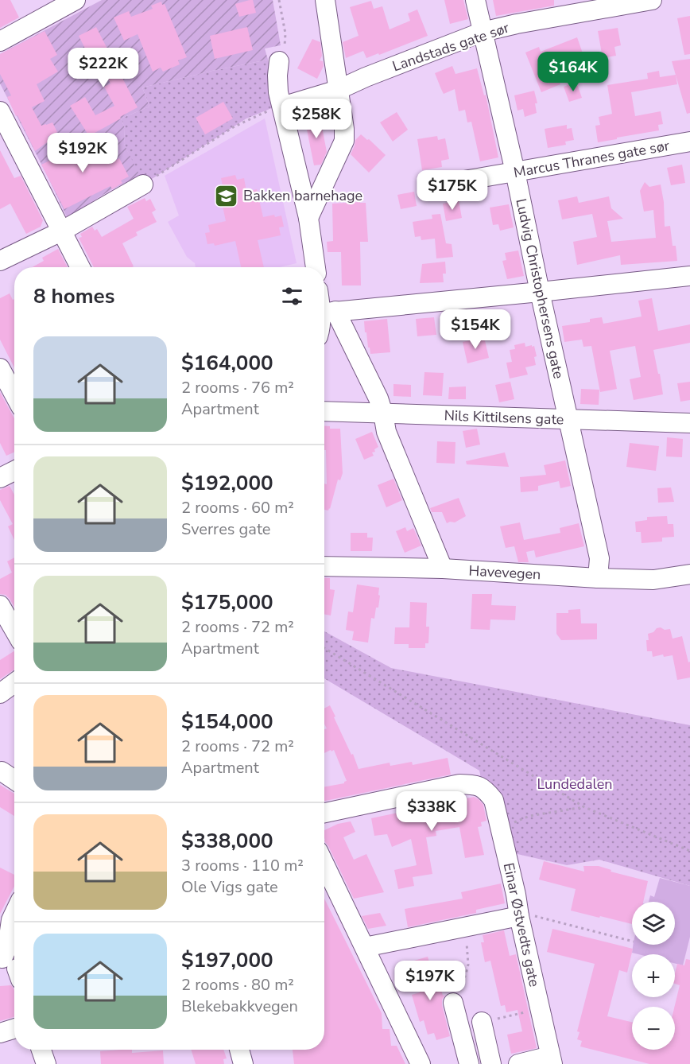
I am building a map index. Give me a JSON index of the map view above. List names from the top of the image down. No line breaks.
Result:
{"streets":{"street":["Landstads gate sør","Marcus Thranes gate sør","Ludvig Christophersens gate","Nils Kittilsens gate","Havevegen","Einar Østvedts gate"]},"crossings":[["Landstads gate sør","Ludvig Christophersens gate"],["Marcus Thranes gate sør","Ludvig Christophersens gate"],["Ludvig Christophersens gate","Nils Kittilsens gate"],["Ludvig Christophersens gate","Havevegen"]],"parks":["Lundedalen"],"places":{"school or university":["Bakken barnehage"]},"page":{"price":["$222K","$164K","$258K","$192K","$175K","$154K","$338K","$197K"],"heading":"8 homes","list":[{"name":"$164,000","note":"2 rooms · 76 m² · Apartment"},{"name":"$192,000","note":"2 rooms · 60 m² · Sverres gate"},{"name":"$175,000","note":"2 rooms · 72 m² · Apartment"},{"name":"$154,000","note":"2 rooms · 72 m² · Apartment"},{"name":"$338,000","note":"3 rooms · 110 m² · Ole Vigs gate"},{"name":"$197,000","note":"2 rooms · 80 m² · Blekebakkvegen"}],"map_buttons":["+","−"]}}
